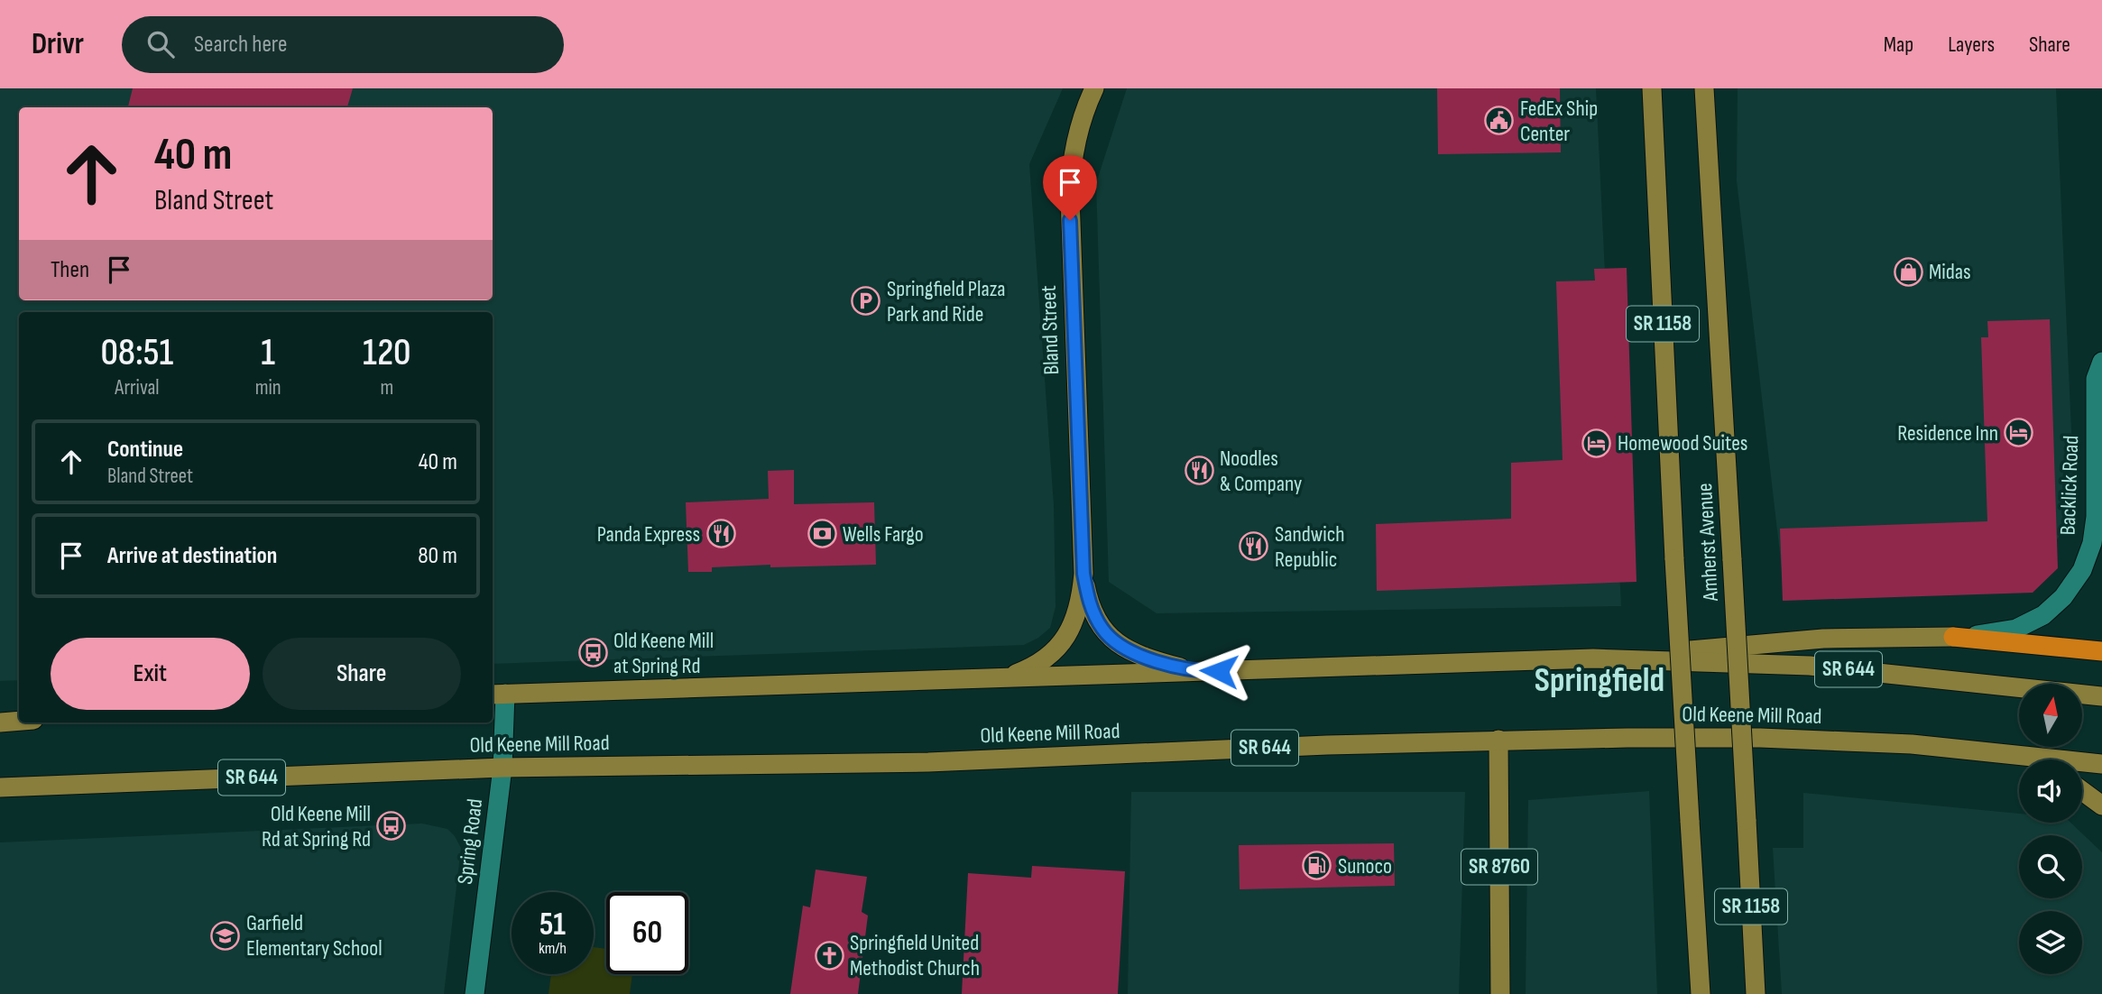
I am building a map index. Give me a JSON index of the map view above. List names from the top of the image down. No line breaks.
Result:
{"streets":{"main road":["SR 1158","Bland Street","Backlick Road","Amherst Avenue","SR 644","Old Keene Mill Road","Spring Road","SR 8760"]},"crossings":[["SR 644","Spring Road"],["Old Keene Mill Road","Spring Road"],["Old Keene Mill Road","SR 8760"]],"districts":["Springfield"],"places":{"public building":["FedEx Ship Center"],"shop":["Midas"],"parking":["Springfield Plaza Park and Ride"],"hotel":["Residence Inn","Homewood Suites"],"restaurant":["Noodles & Company","Panda Express","Sandwich Republic"],"bank":["Wells Fargo"],"bus stop":["Old Keene Mill at Spring Rd","Old Keene Mill Rd at Spring Rd"],"fuel station":["Sunoco"],"school or university":["Garfield Elementary School"],"church":["Springfield United Methodist Church"]},"north":"top","page":{"header":"Drivr","search":"Search here","nav":["Map","Layers","Share"],"turn":["40 m","Bland Street"],"then":"Then","eta":["08:51","Arrival","1","min","120","m"],"list":[{"name":"Continue","note":"Bland Street","value":"40 m"},{"name":"Arrive at destination","value":"80 m"}],"buttons":["Exit","Share"],"speed":"51 km/h","limit":"60"}}
